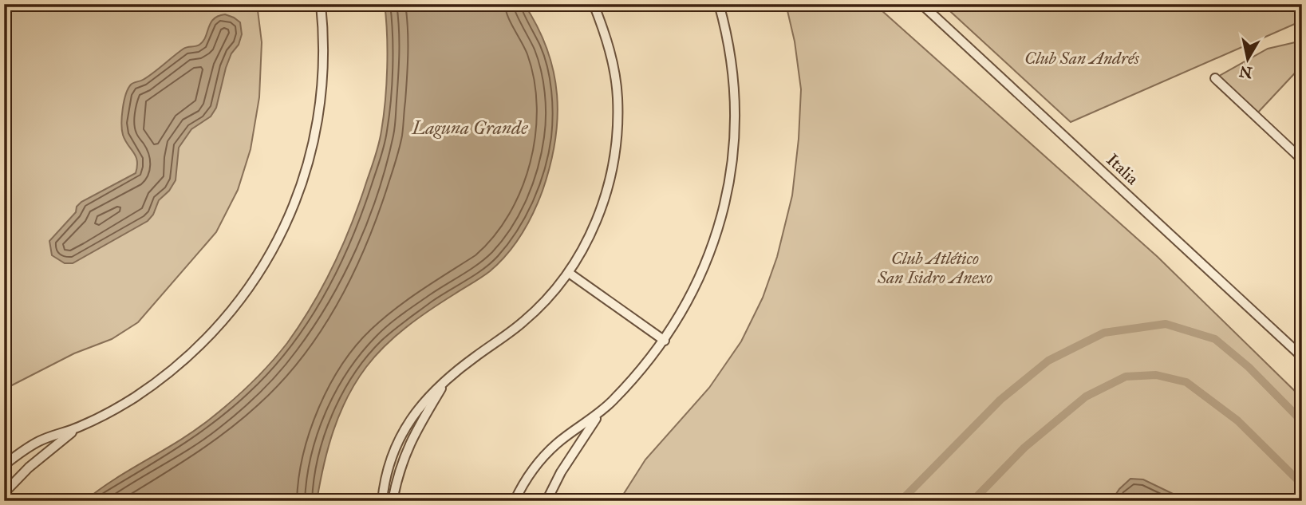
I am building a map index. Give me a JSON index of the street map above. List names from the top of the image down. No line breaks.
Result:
{"streets":{"street":["Italia"]},"water":["Laguna Grande"],"parks":["Club San Andrés","Club Atlético San Isidro Anexo"],"north":"bottom"}
